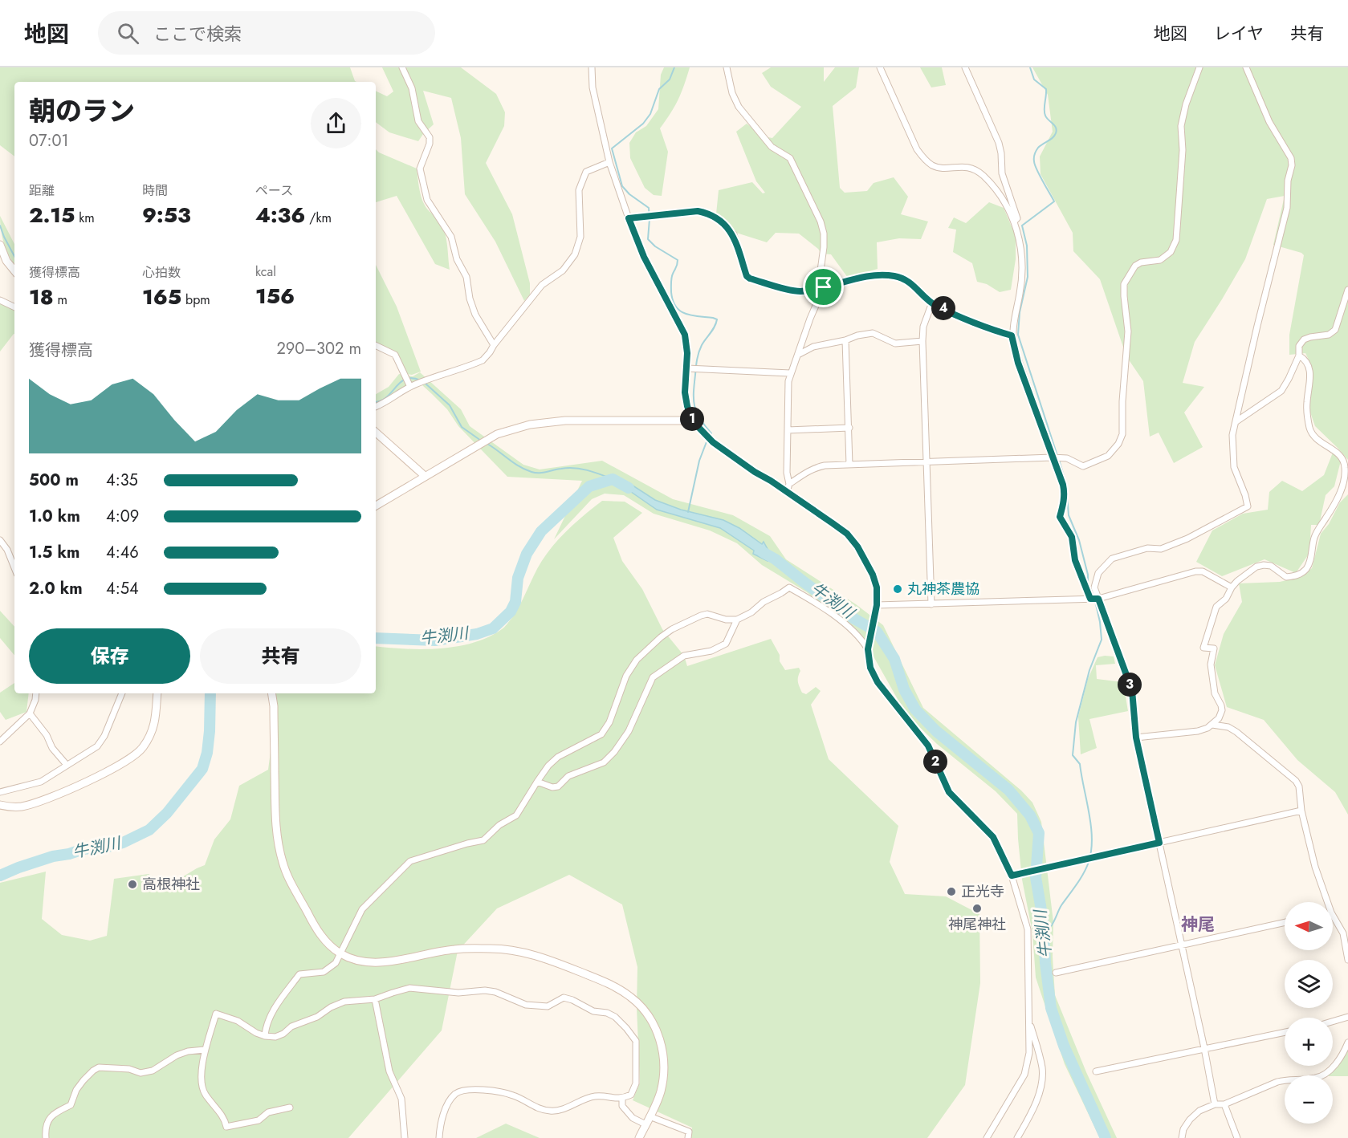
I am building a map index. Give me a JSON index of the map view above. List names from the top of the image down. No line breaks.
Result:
{"districts":["神尾"],"water":["牛渕川"],"places":["丸神茶農協","高根神社","正光寺","神尾神社"],"north":"left","page":{"header":"地図","search":"ここで検索","nav":["地図","レイヤ","共有"],"heading":["朝のラン","07:01"],"stats":[["距離","2.15 km"],["時間","9:53"],["ペース","4:36 /km"],["獲得標高","18 m"],["心拍数","165 bpm"],["kcal","156"]],"pins":["4","1","3","2"],"chart":["獲得標高","290–302 m"],"list":[{"name":"500 m","note":"4:35"},{"name":"1.0 km","note":"4:09"},{"name":"1.5 km","note":"4:46"},{"name":"2.0 km","note":"4:54"}],"buttons":["保存","共有"],"map_buttons":["+","−"]}}
